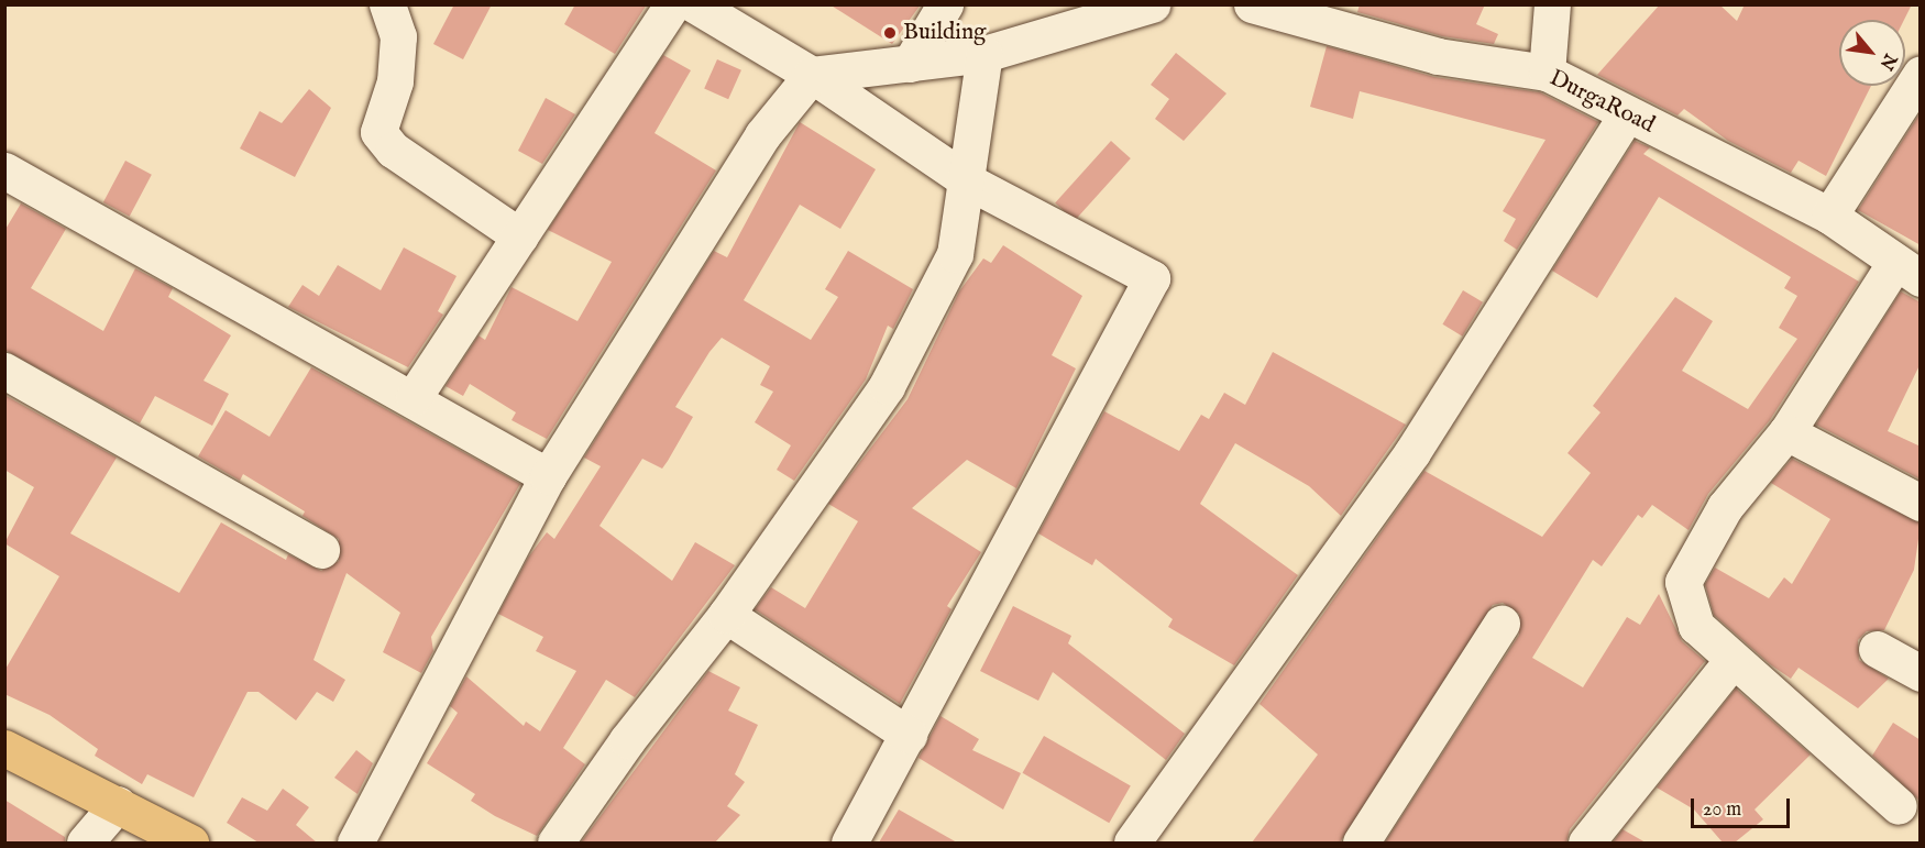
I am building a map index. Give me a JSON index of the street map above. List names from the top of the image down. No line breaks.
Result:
{"streets":{"street":["DurgaRoad"]},"places":["Building"],"scale_bar":"20 m","north":"bottom right"}
